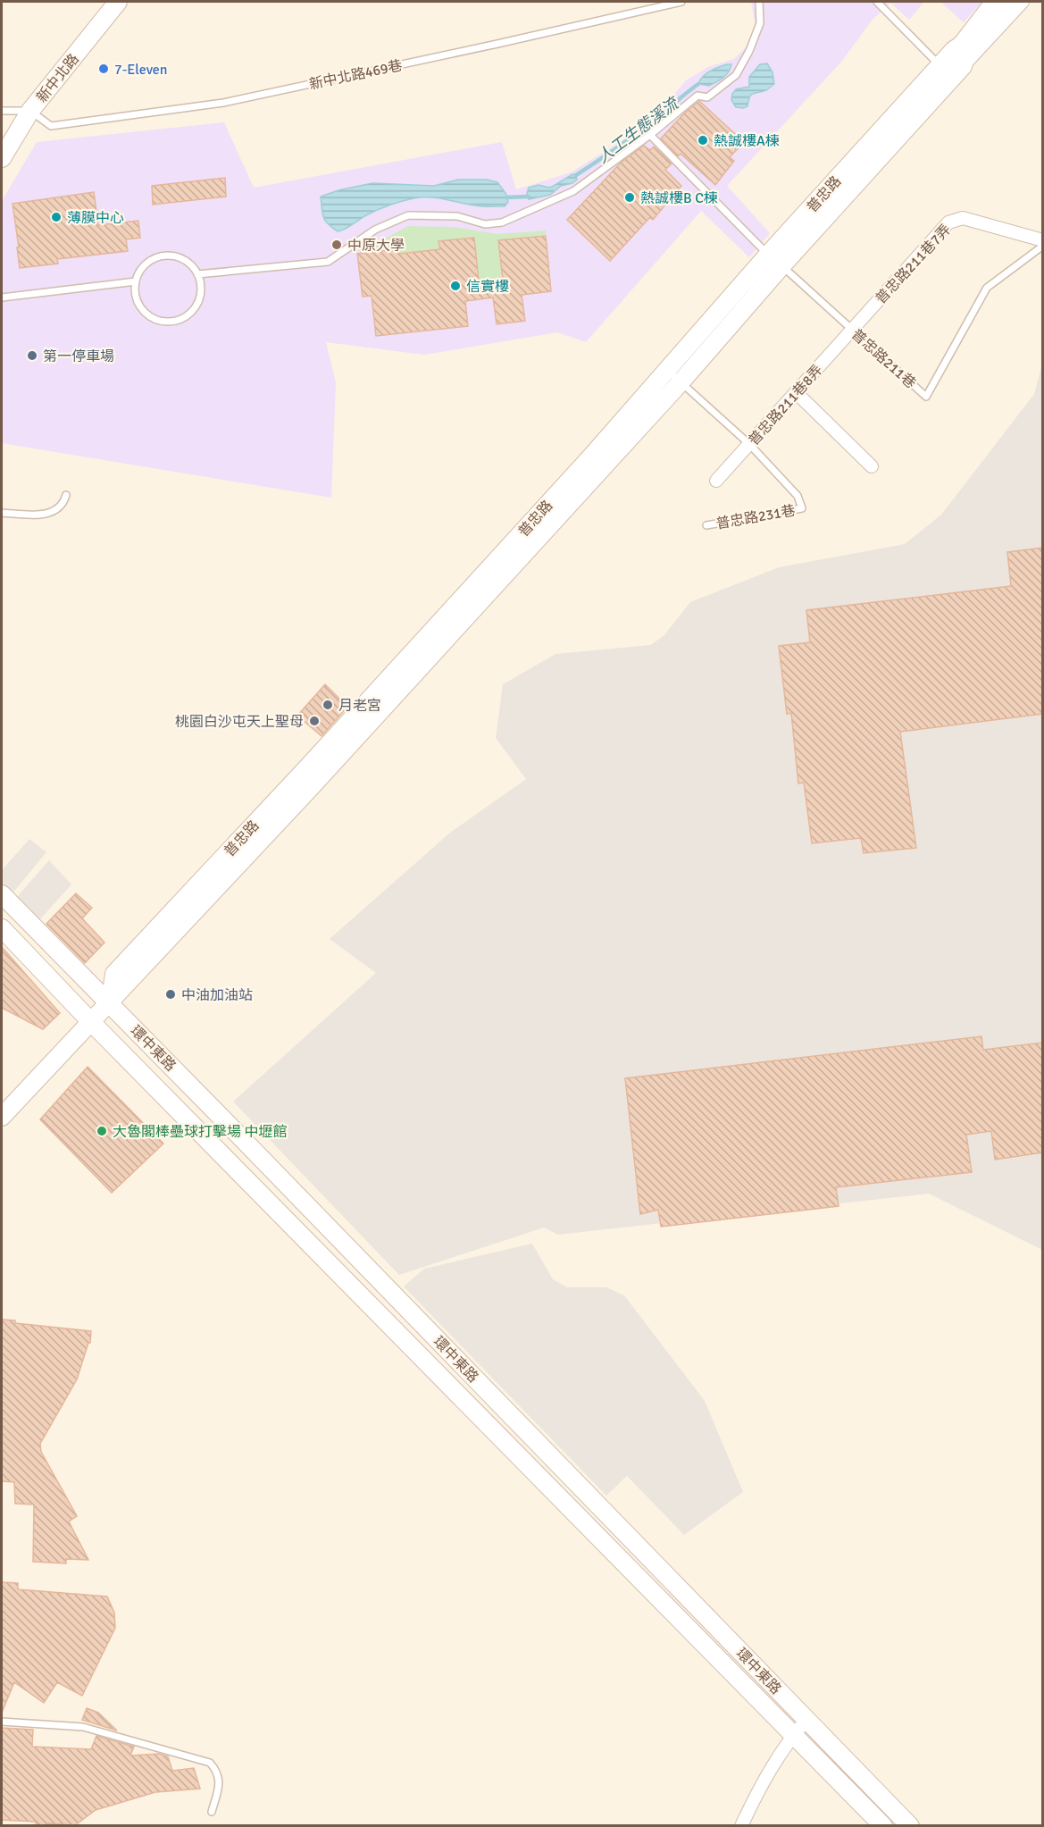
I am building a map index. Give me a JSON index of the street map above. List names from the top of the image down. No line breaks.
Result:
{"streets":{"street":["新中北路","普忠路","普忠路211巷7弄","普忠路211巷8弄","環中東路"],"lane":["新中北路469巷","普忠路211巷","普忠路231巷"]},"crossings":[["新中北路469巷","新中北路"],["普忠路","普忠路211巷"],["普忠路","普忠路231巷"],["普忠路","環中東路"],["普忠路211巷7弄","普忠路211巷"],["普忠路211巷7弄","普忠路211巷8弄"],["普忠路211巷","普忠路211巷8弄"],["普忠路211巷8弄","普忠路231巷"]],"water":["人工生態溪流"],"places":["7-Eleven","熱誠樓A棟","熱誠樓B C棟","薄膜中心","中原大學","信實樓","第一停車場","月老宮","桃園白沙屯天上聖母","中油加油站","大魯閣棒壘球打擊場 中壢館"]}
